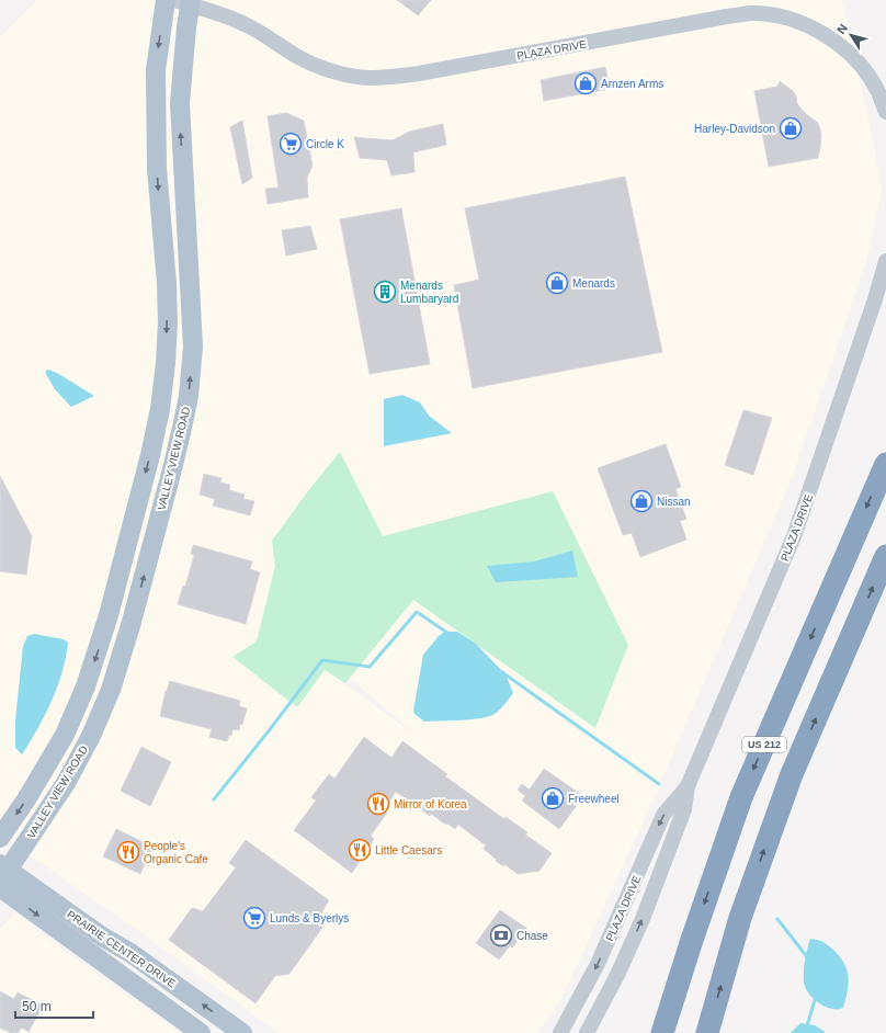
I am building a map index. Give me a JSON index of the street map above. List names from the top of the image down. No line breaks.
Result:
{"streets":{"highway":["US 212"],"main road":["VALLEY VIEW ROAD","PRAIRIE CENTER DRIVE"],"street":["PLAZA DRIVE"]},"crossings":[["PLAZA DRIVE","VALLEY VIEW ROAD"],["VALLEY VIEW ROAD","PRAIRIE CENTER DRIVE"]],"places":{"shop":["Arnzen Arms","Harley-Davidson","Menards","Nissan","Freewheel"],"supermarket":["Circle K","Lunds & Byerlys"],"building":["Menards Lumbaryard"],"restaurant":["Mirror of Korea","Little Caesars","People's Organic Cafe"],"bank":["Chase"]},"scale_bar":"50 m","north":"top left"}
